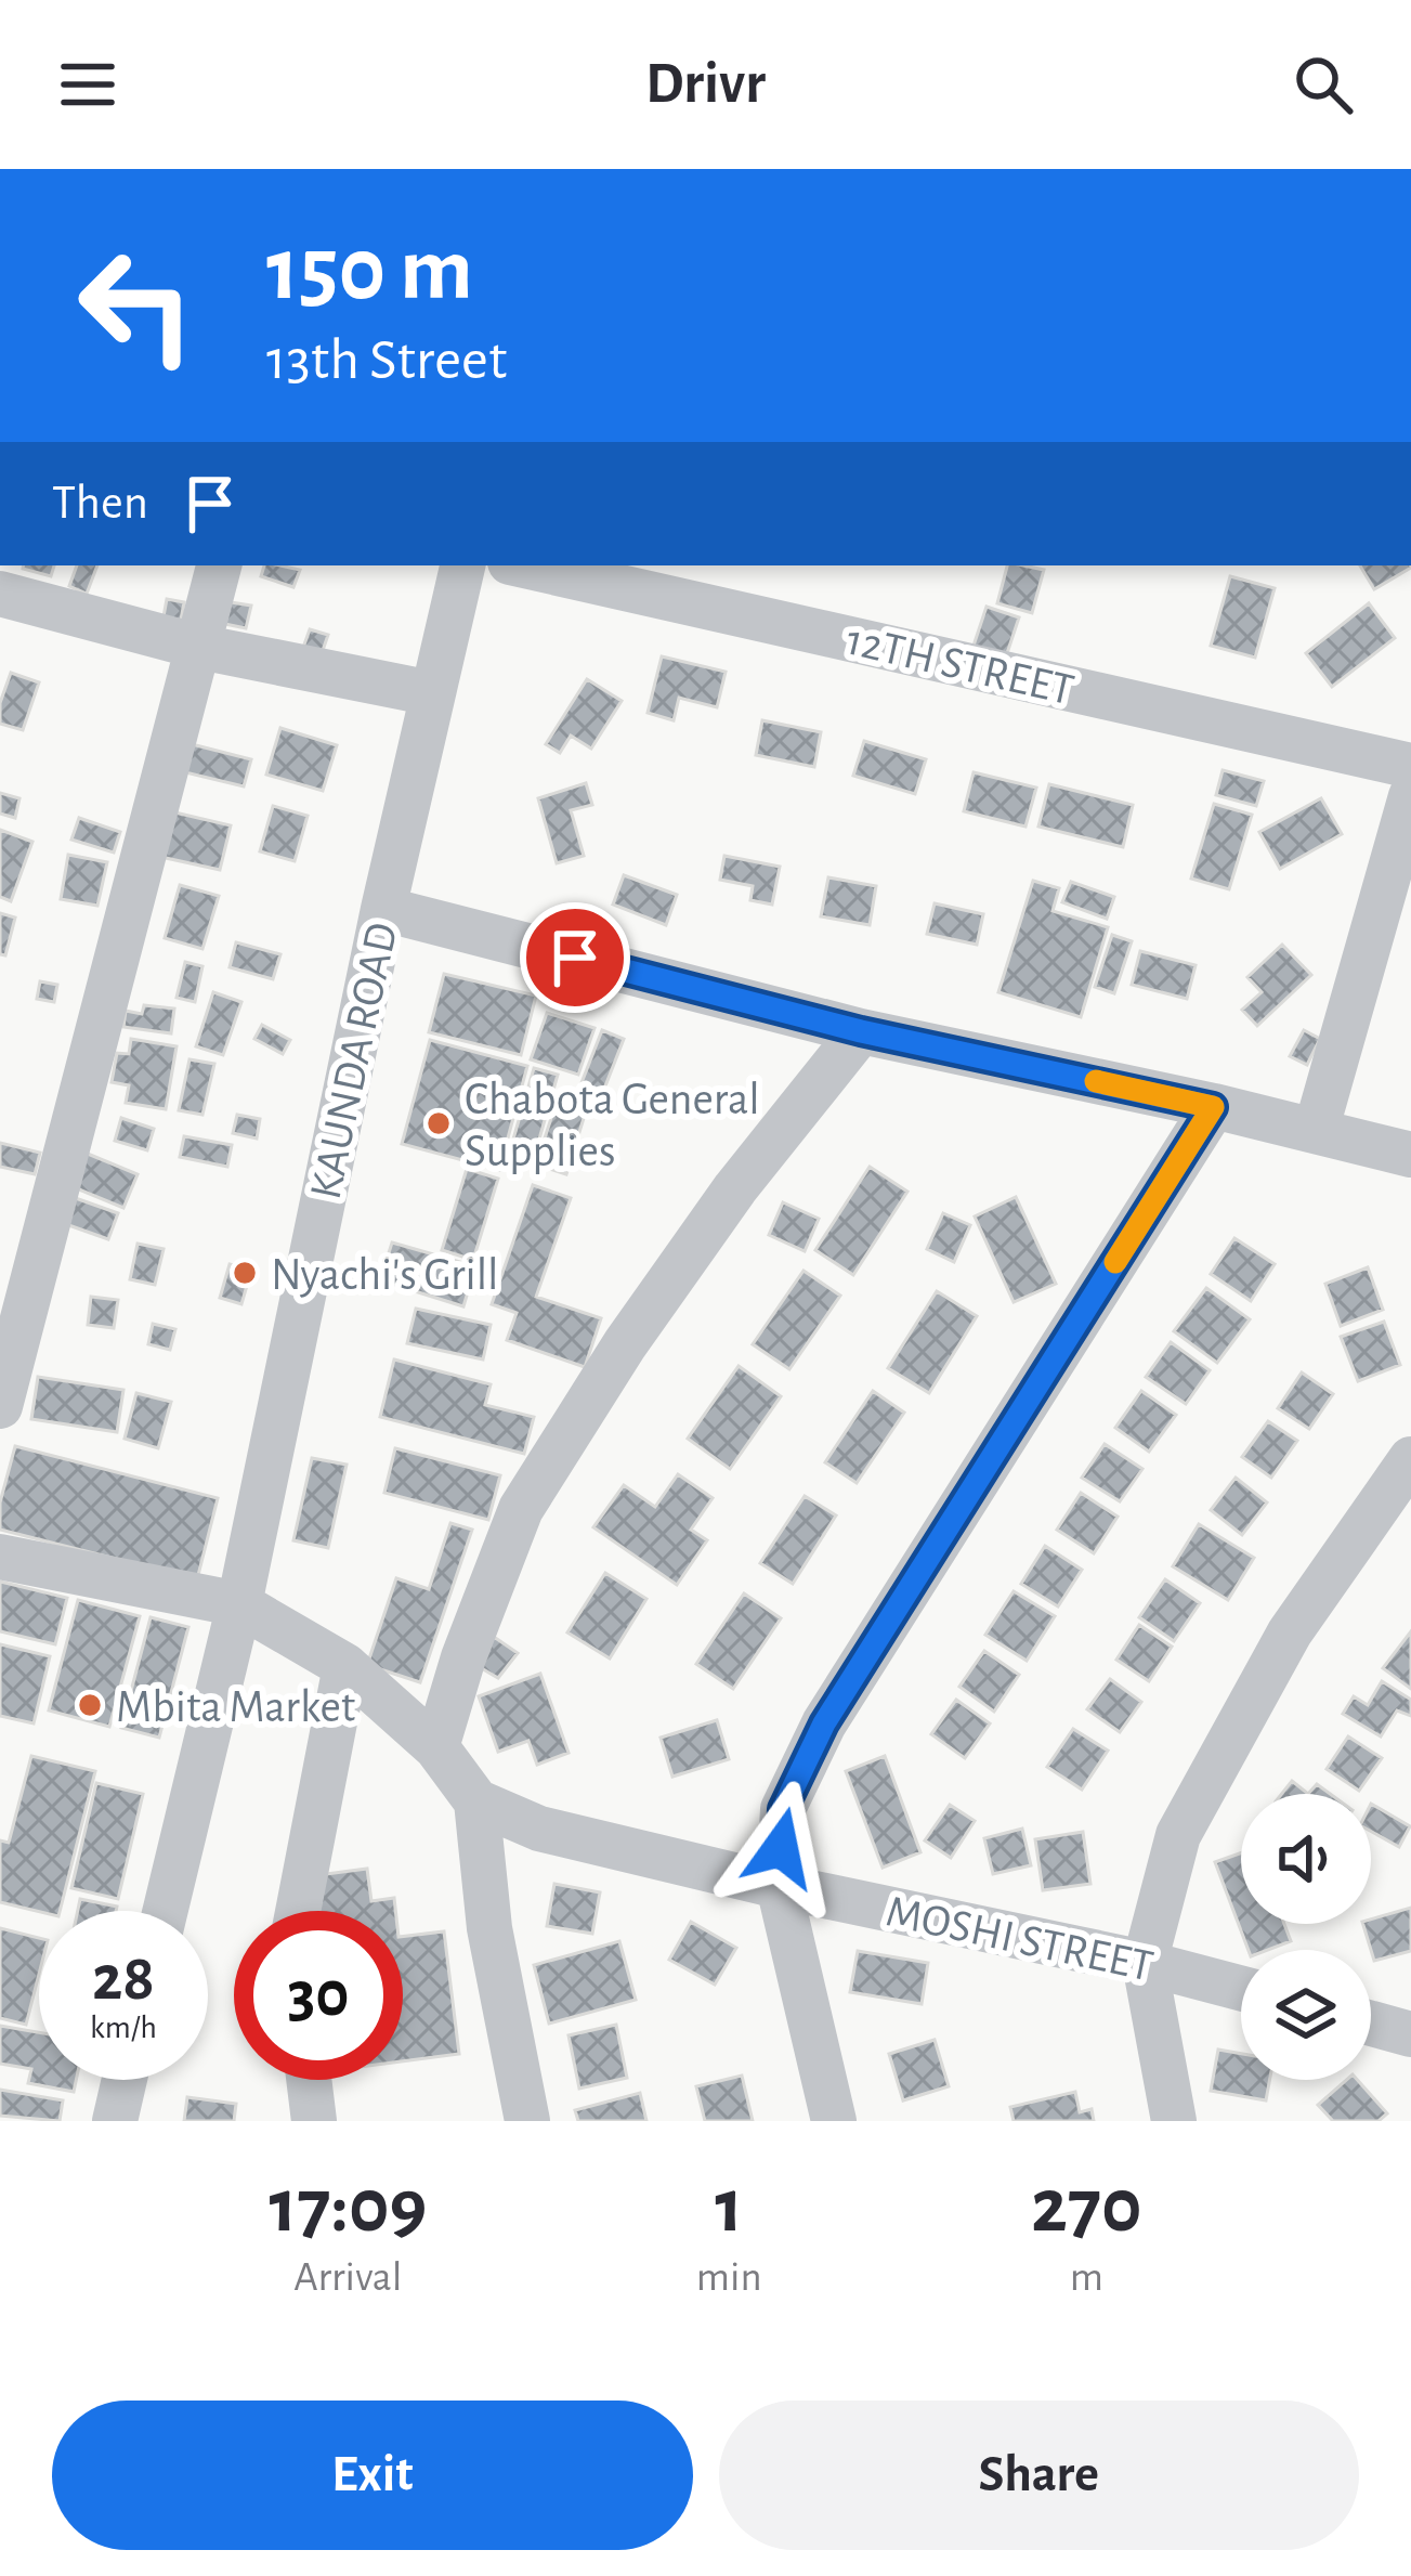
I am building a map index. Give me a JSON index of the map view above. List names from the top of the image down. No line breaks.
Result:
{"streets":{"street":["12TH STREET","KAUNDA ROAD","MOSHI STREET"]},"places":["Chabota General Supplies","Nyachi's Grill","Mbita Market"],"page":{"header":"Drivr","turn":["150 m","13th Street"],"then":"Then","speed":"28 km/h","limit":"30","eta":["17:09","Arrival","1","min","270","m"],"buttons":["Exit","Share"]}}
